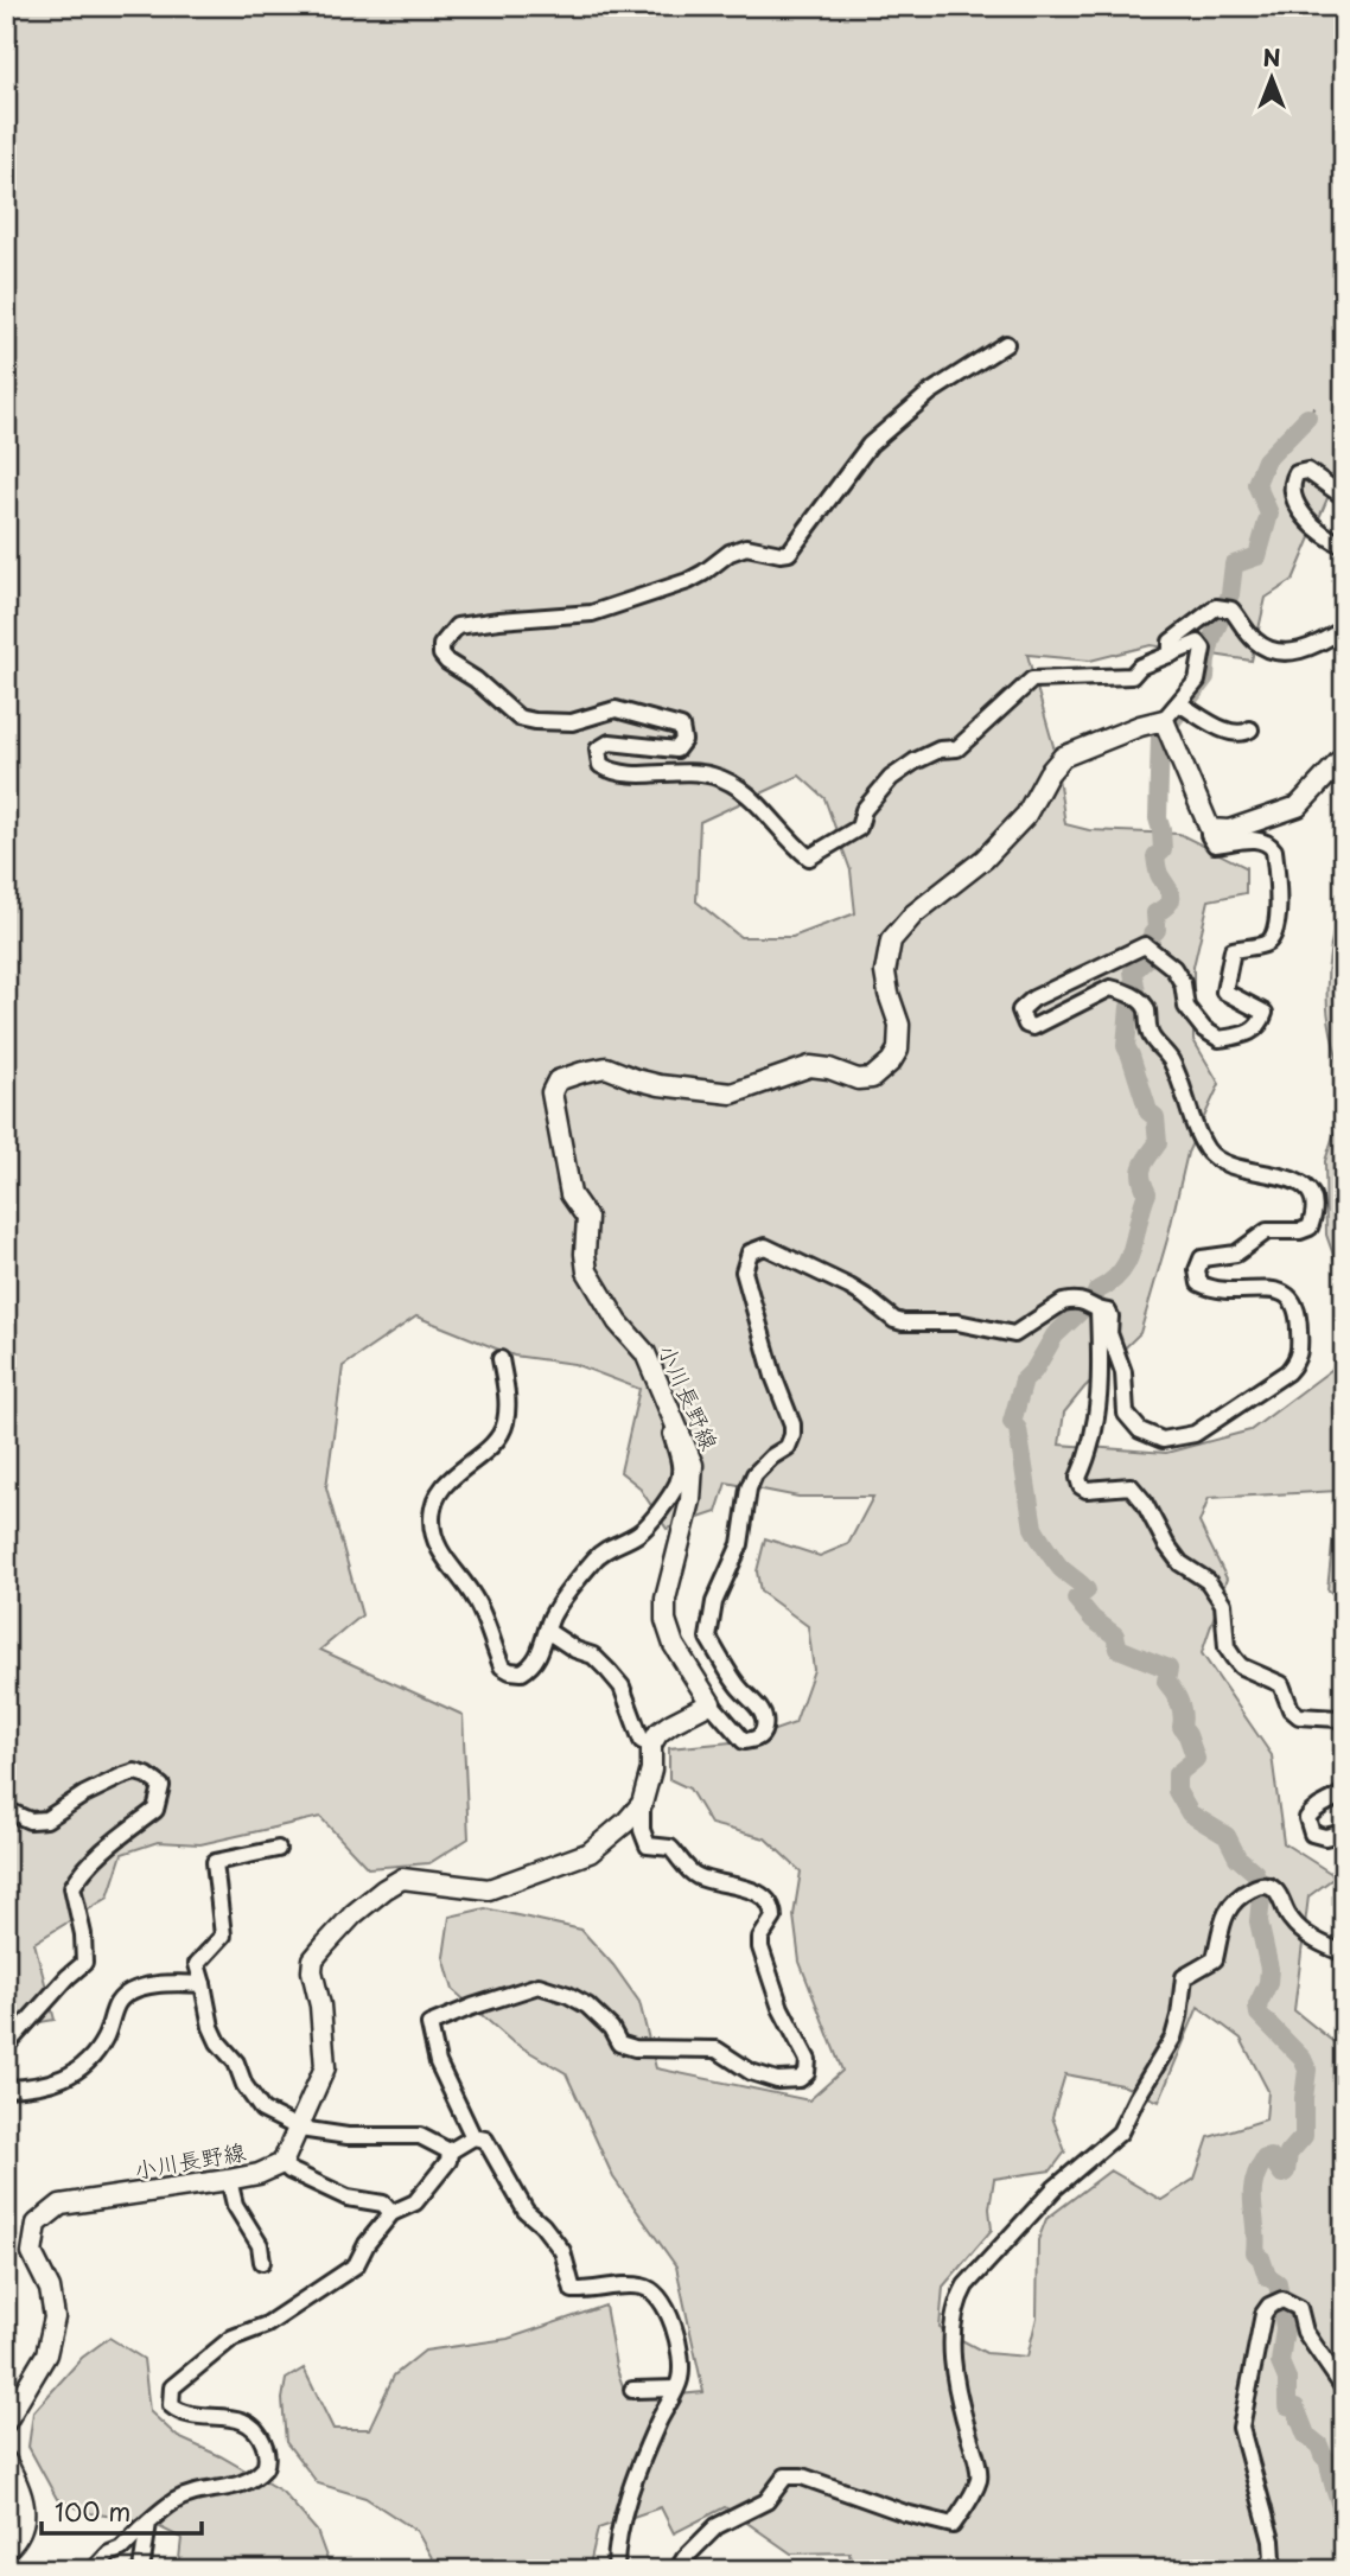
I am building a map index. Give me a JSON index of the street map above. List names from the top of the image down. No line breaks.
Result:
{"streets":{"main road":["小川長野線"]},"scale_bar":"100 m","north":"top"}
